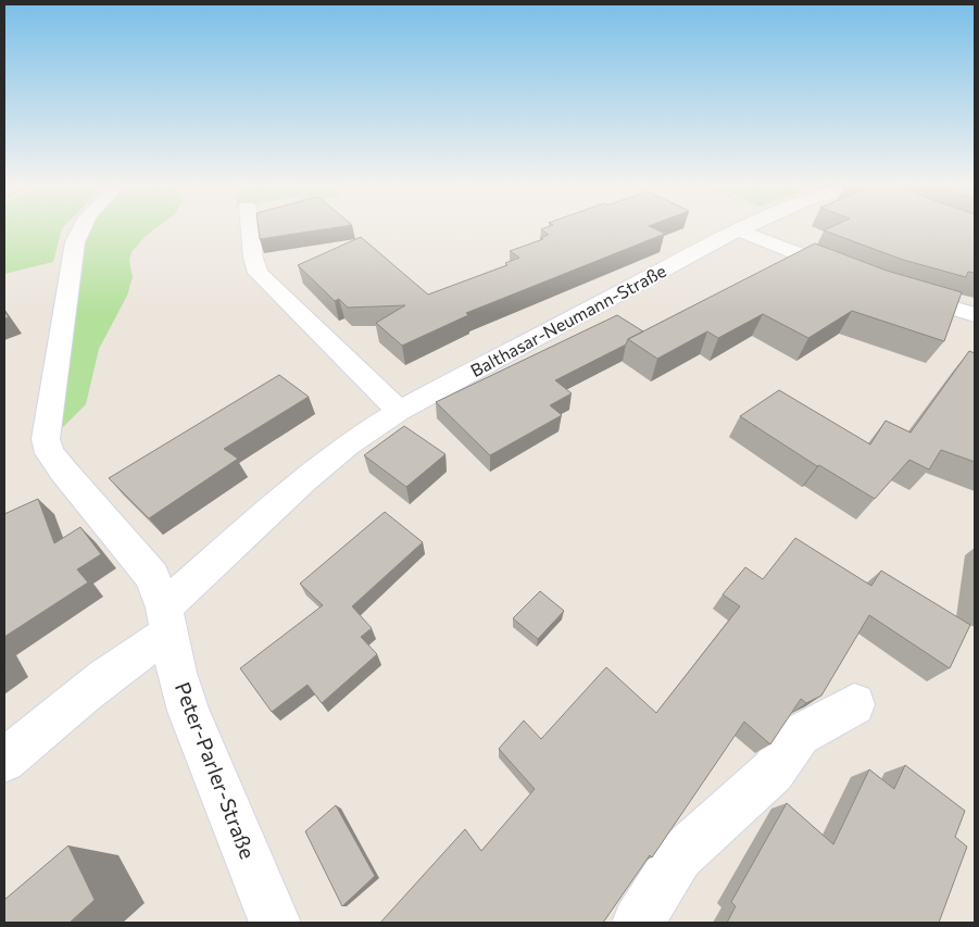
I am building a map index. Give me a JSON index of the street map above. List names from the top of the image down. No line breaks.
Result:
{"streets":{"street":["Balthasar-Neumann-Straße","Peter-Parler-Straße"]},"crossings":[["Balthasar-Neumann-Straße","Peter-Parler-Straße"]]}
